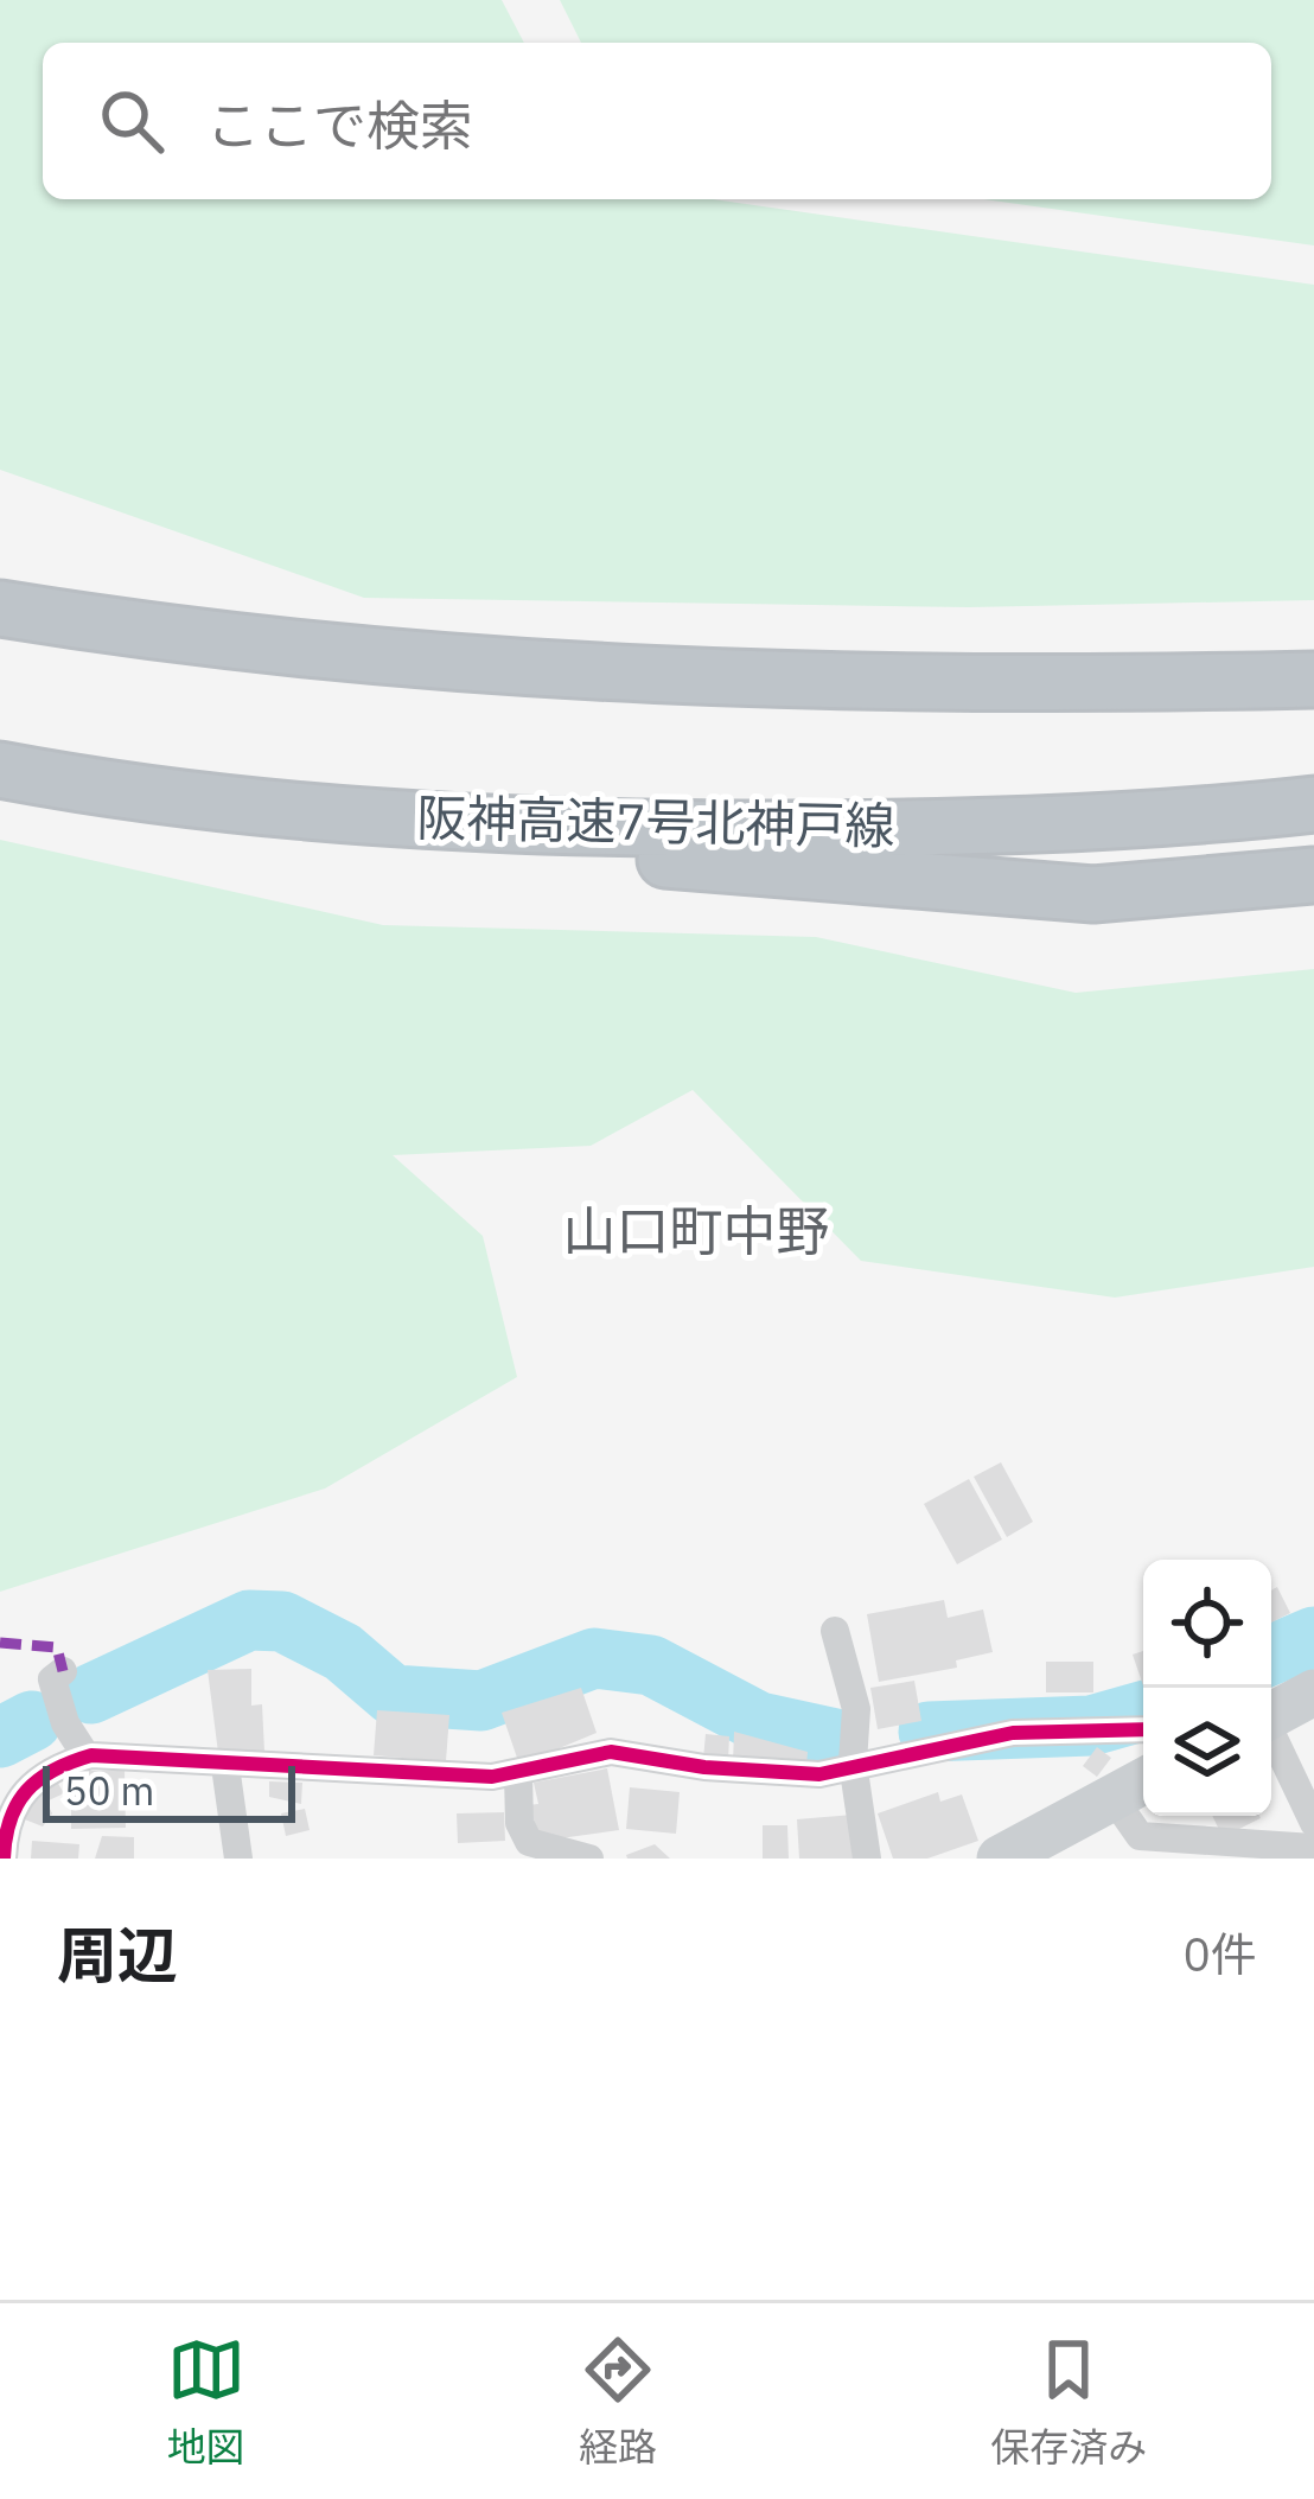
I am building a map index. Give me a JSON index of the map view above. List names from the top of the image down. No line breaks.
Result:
{"streets":{"highway":["阪神高速7号北神戸線"]},"districts":["山口町中野"],"scale_bar":"50 m","page":{"search":"ここで検索","scale":"50 m","heading":["周辺","0件"],"nav":["地図","経路","保存済み"]}}
